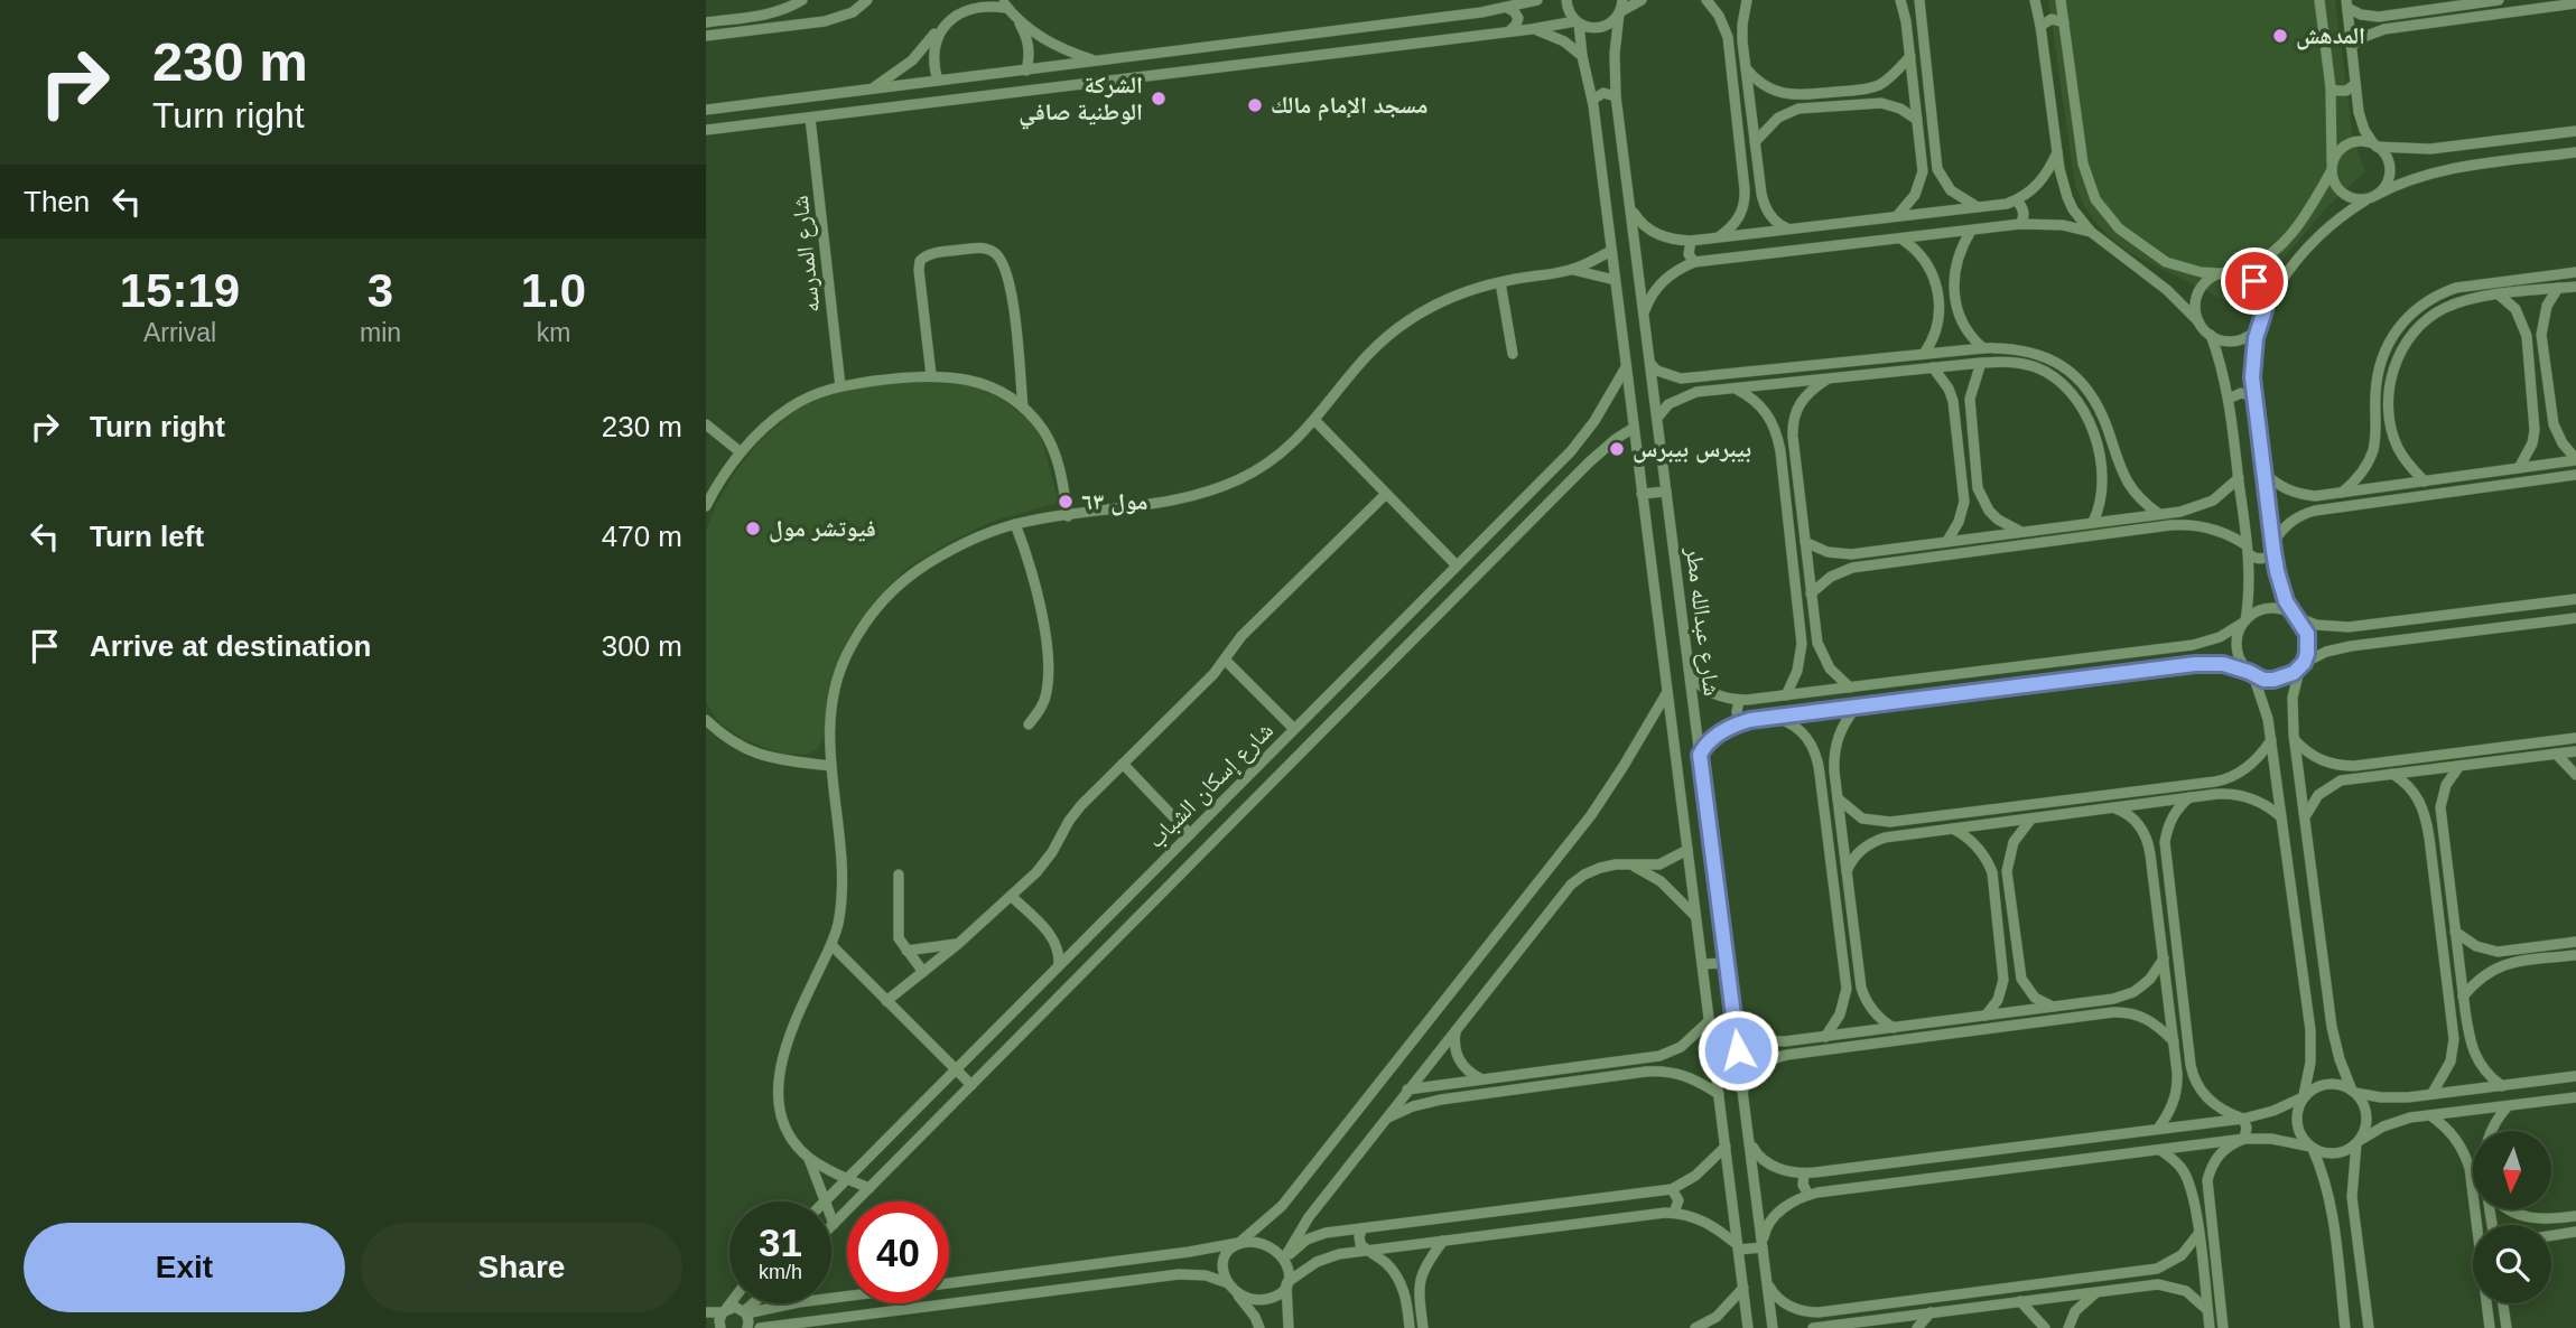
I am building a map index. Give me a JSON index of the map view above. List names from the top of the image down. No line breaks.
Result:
{"streets":{"street":["شارع المدرسه","شارع عبدالله مطر","شارع إسكان الشباب"]},"crossings":[["شارع عبدالله مطر","شارع إسكان الشباب"]],"places":["المدهش","الشركة الوطنية صافي","مسجد الإمام مالك","بيبرس بيبرس","مول ٦٣","فيوتشر مول"],"north":"bottom","page":{"turn":["230 m","Turn right"],"then":"Then","eta":["15:19","Arrival","3","min","1.0","km"],"list":[{"name":"Turn right","value":"230 m"},{"name":"Turn left","value":"470 m"},{"name":"Arrive at destination","value":"300 m"}],"speed":"31 km/h","limit":"40","buttons":["Exit","Share"]}}
